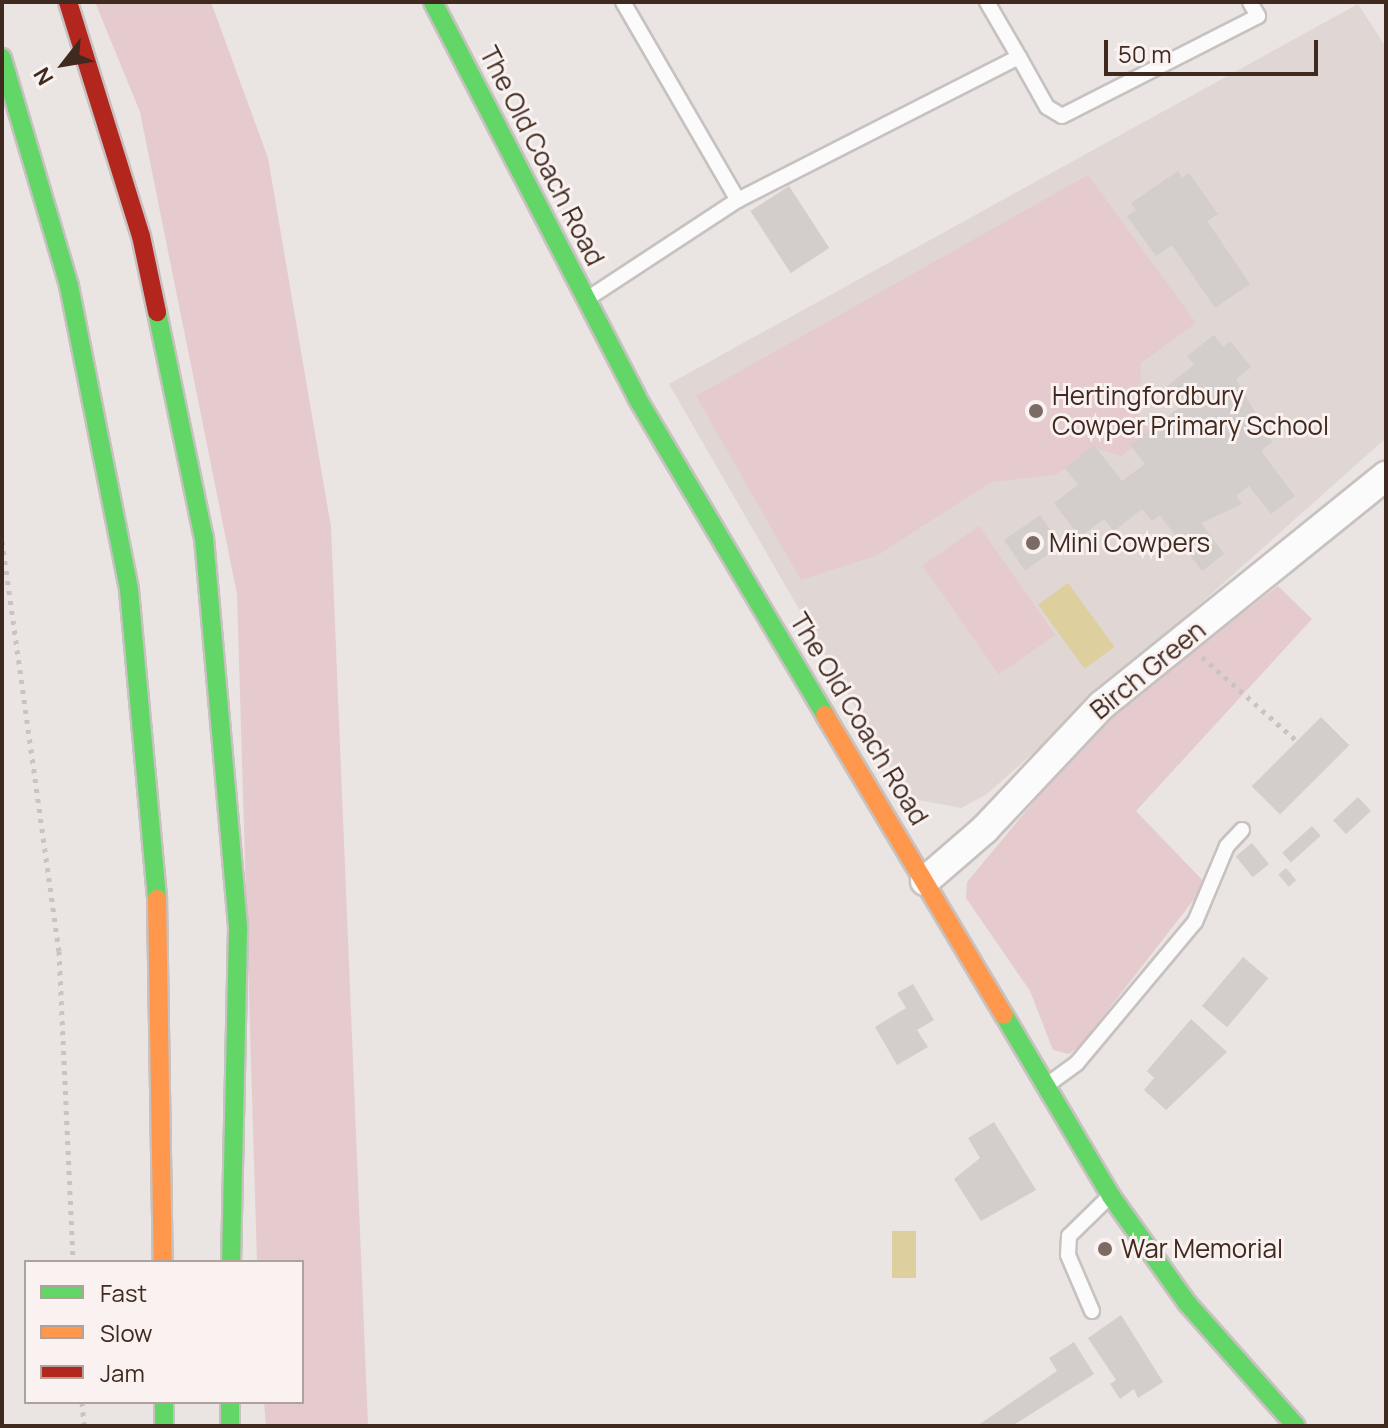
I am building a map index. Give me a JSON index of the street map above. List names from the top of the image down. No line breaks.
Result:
{"streets":{"main road":["The Old Coach Road"],"street":["Birch Green"]},"crossings":[["The Old Coach Road","Birch Green"]],"places":["Hertingfordbury Cowper Primary School","Mini Cowpers","War Memorial"],"legend":["Fast","Slow","Jam"],"scale_bar":"50 m","north":"bottom left"}
